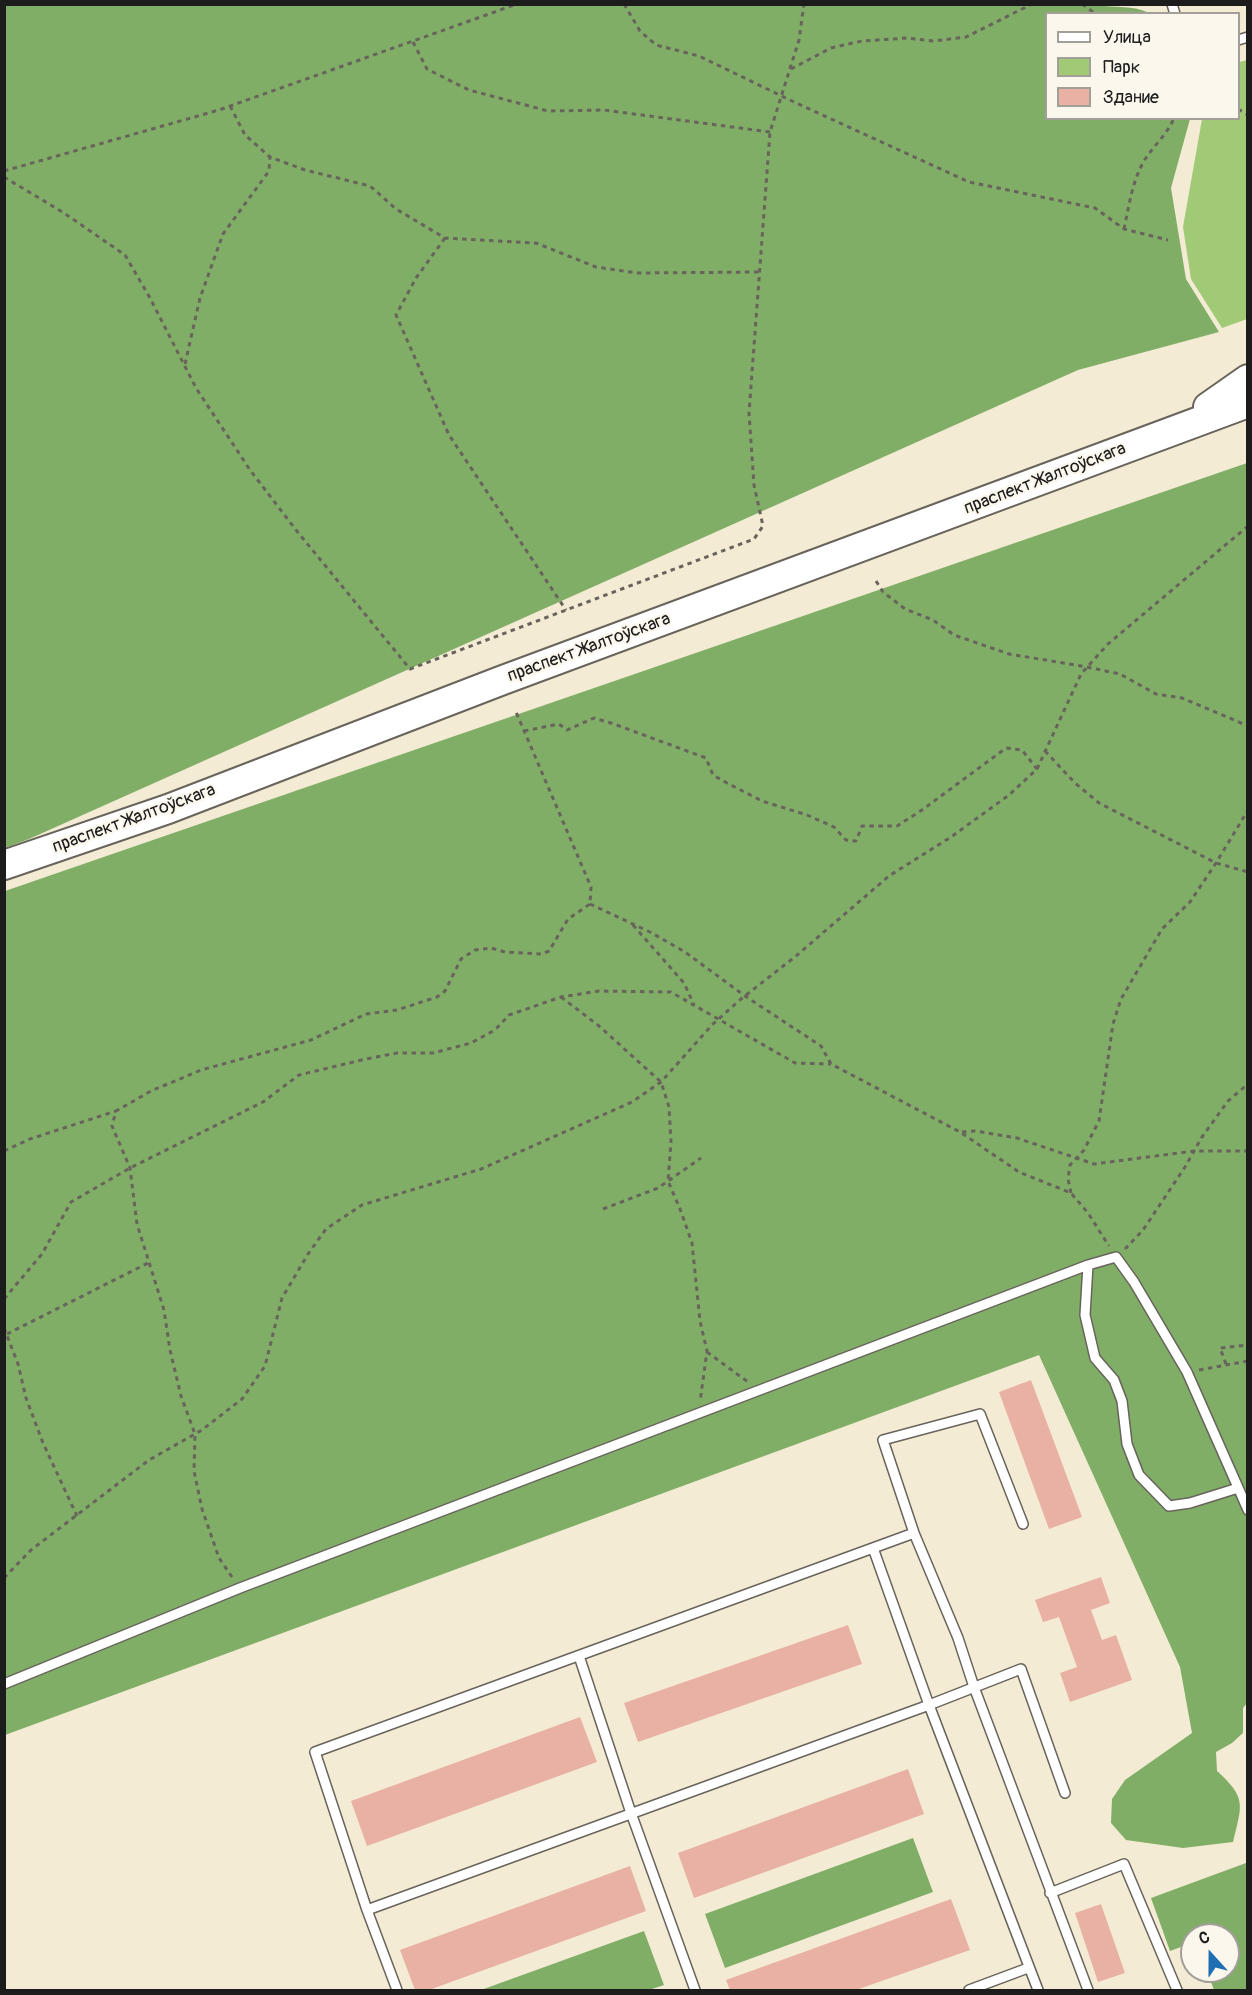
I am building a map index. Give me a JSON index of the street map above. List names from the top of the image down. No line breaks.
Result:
{"streets":{"main road":["праспект Жалтоўскага"]},"legend":["Улица","Парк","Здание"],"north":"top"}
